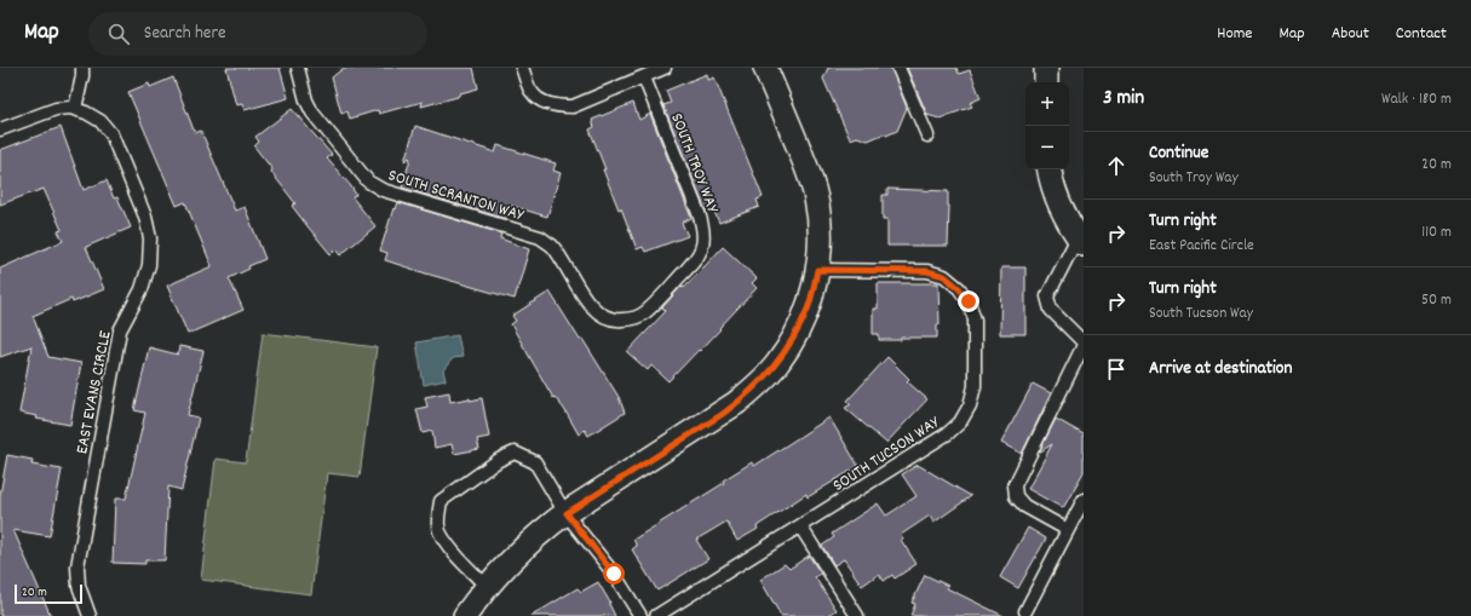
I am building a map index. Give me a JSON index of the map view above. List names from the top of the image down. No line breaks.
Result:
{"streets":{"lane":["SOUTH TROY WAY","SOUTH SCRANTON WAY","EAST EVANS CIRCLE","SOUTH TUCSON WAY"]},"crossings":[["SOUTH TROY WAY","SOUTH SCRANTON WAY"]],"scale_bar":"20 m","page":{"header":"Map","search":"Search here","nav":["Home","Map","About","Contact"],"heading":["3 min","Walk · 180 m"],"map_buttons":["+","−"],"list":[["Continue","South Troy Way","20 m"],["Turn right","East Pacific Circle","110 m"],["Turn right","South Tucson Way","50 m"],"Arrive at destination"],"scale":"20 m"}}
